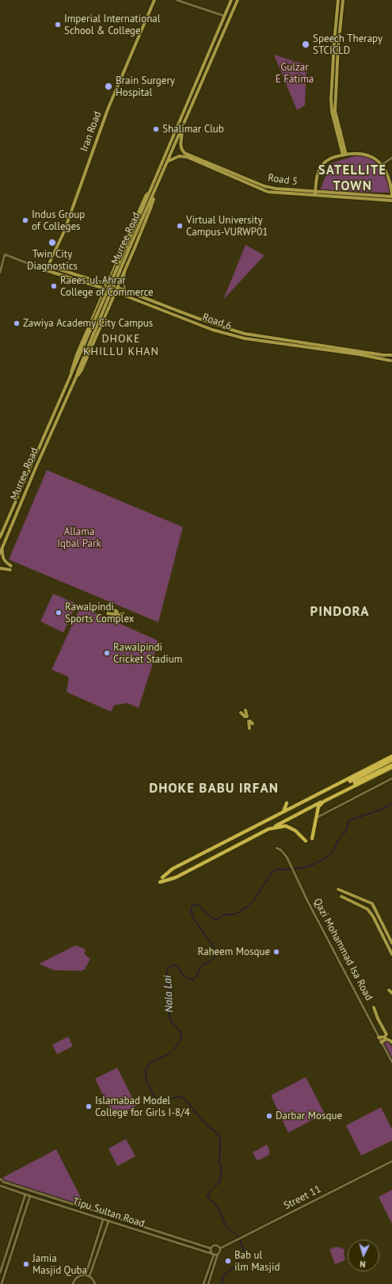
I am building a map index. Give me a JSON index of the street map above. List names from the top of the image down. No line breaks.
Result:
{"streets":{"main road":["Iran Road","Road 5","Murree Road","Road 6"],"street":["Qazi Mohammad Isa Road","Street 11","Tipu Sultan Road"]},"crossings":[["Iran Road","Road 6"],["Road 5","Murree Road"],["Street 11","Tipu Sultan Road"]],"districts":["SATELLITE TOWN","DHOKE KHILLU KHAN","PINDORA","DHOKE BABU IRFAN"],"water":["Nala Lai"],"parks":["Gulzar E Fatima","Allama Iqbal Park"],"places":["Imperial International School & College","Speech Therapy STCICLD","Brain Surgery Hospital","Shalimar Club","Indus Group of Colleges","Virtual University Campus-VURWP01","Twin City Diagnostics","Raees-ul-Ahrar College of Commerce","Zawiya Academy City Campus","Rawalpindi Sports Complex","Rawalpindi Cricket Stadium","Raheem Mosque","Islamabad Model College for Girls I-8/4","Darbar Mosque","Bab ul ilm Masjid","Jamia Masjid Quba"],"north":"bottom"}
